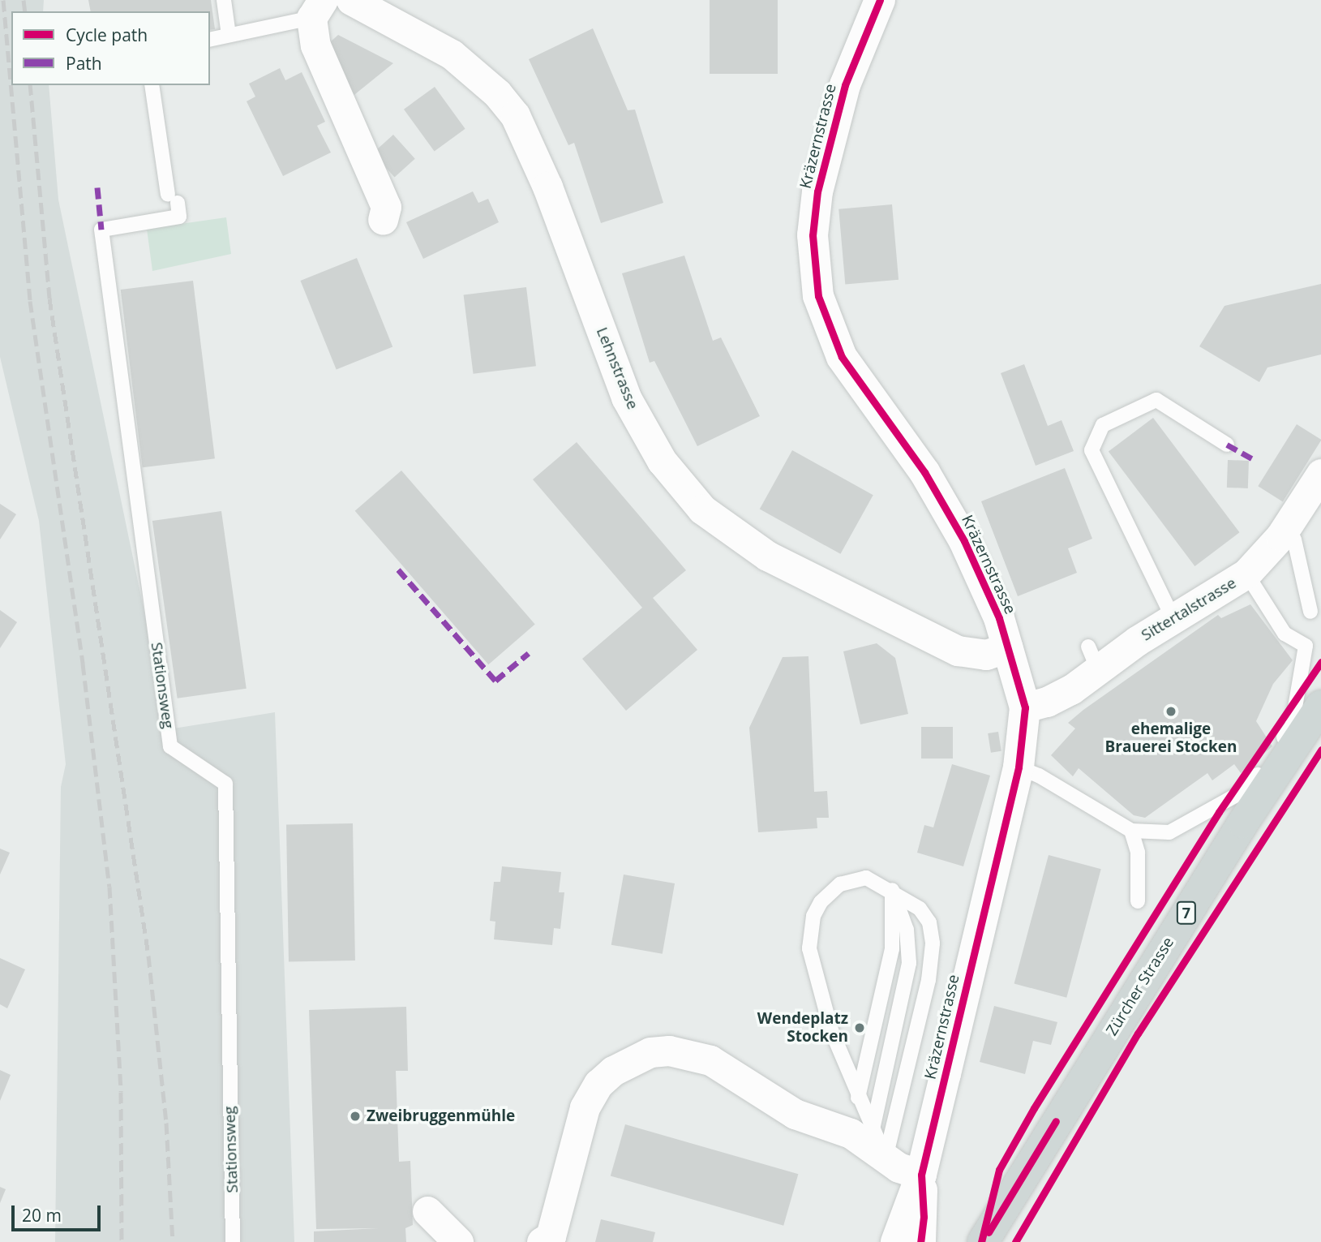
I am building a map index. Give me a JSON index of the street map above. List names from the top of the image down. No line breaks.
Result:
{"streets":{"main road":["7","Zürcher Strasse"],"street":["Kräzernstrasse","Lehnstrasse","Sittertalstrasse"],"lane":["Stationsweg"]},"crossings":[["Kräzernstrasse","Lehnstrasse"],["Kräzernstrasse","Sittertalstrasse"]],"places":["ehemalige Brauerei Stocken","Wendeplatz Stocken","Zweibruggenmühle"],"legend":["Cycle path","Path"],"scale_bar":"20 m"}
